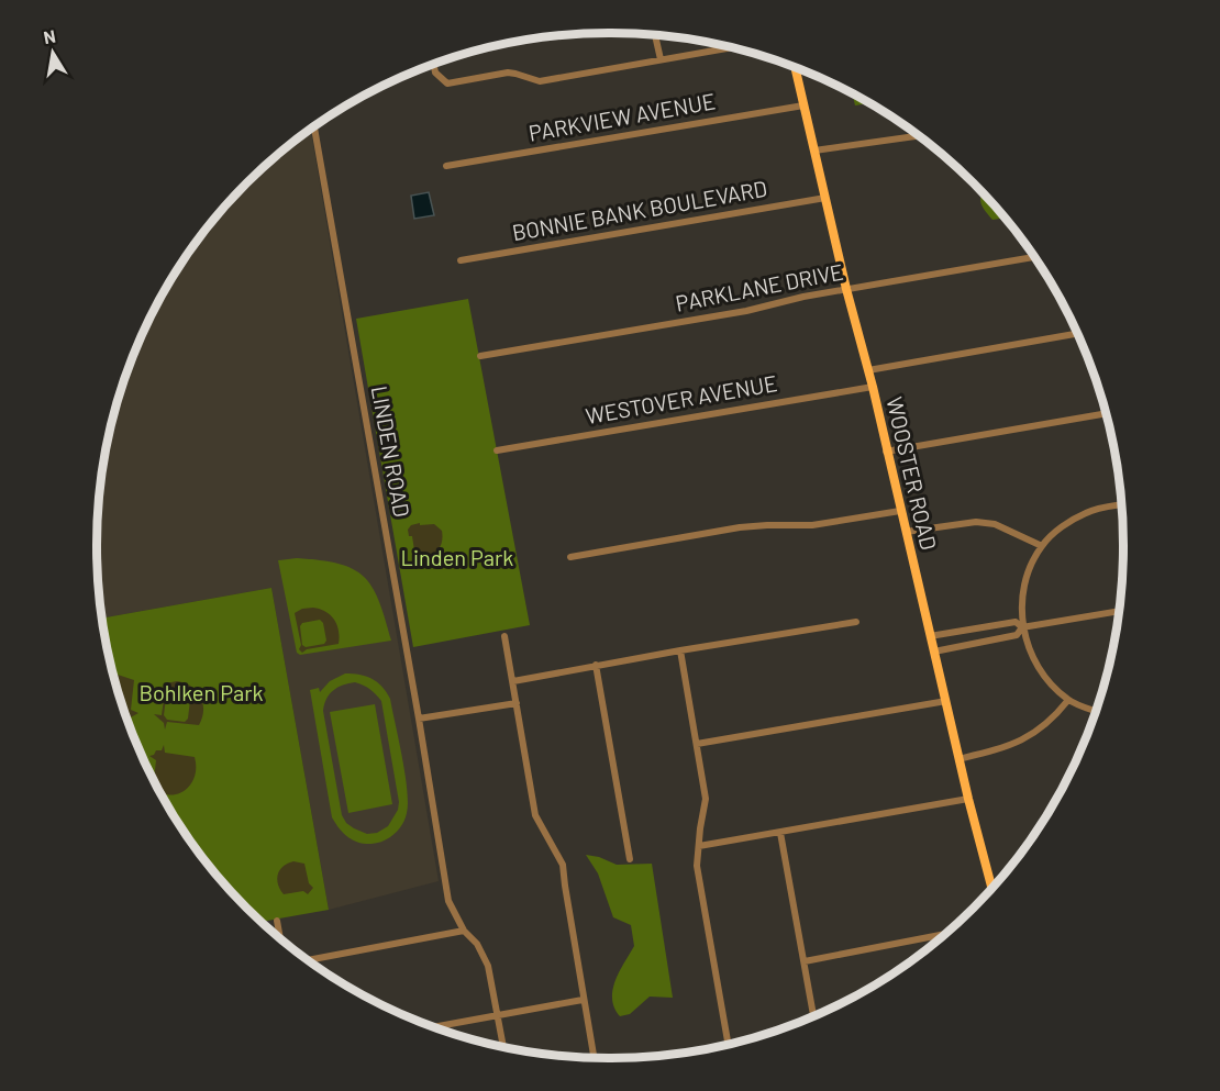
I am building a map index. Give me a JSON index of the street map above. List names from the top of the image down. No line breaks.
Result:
{"streets":{"main road":["WOOSTER ROAD"],"street":["PARKVIEW AVENUE","BONNIE BANK BOULEVARD","PARKLANE DRIVE","WESTOVER AVENUE","LINDEN ROAD"]},"crossings":[["PARKVIEW AVENUE","WOOSTER ROAD"],["BONNIE BANK BOULEVARD","WOOSTER ROAD"],["PARKLANE DRIVE","WOOSTER ROAD"],["WESTOVER AVENUE","WOOSTER ROAD"]],"parks":["Linden Park","Bohlken Park"],"north":"top"}
